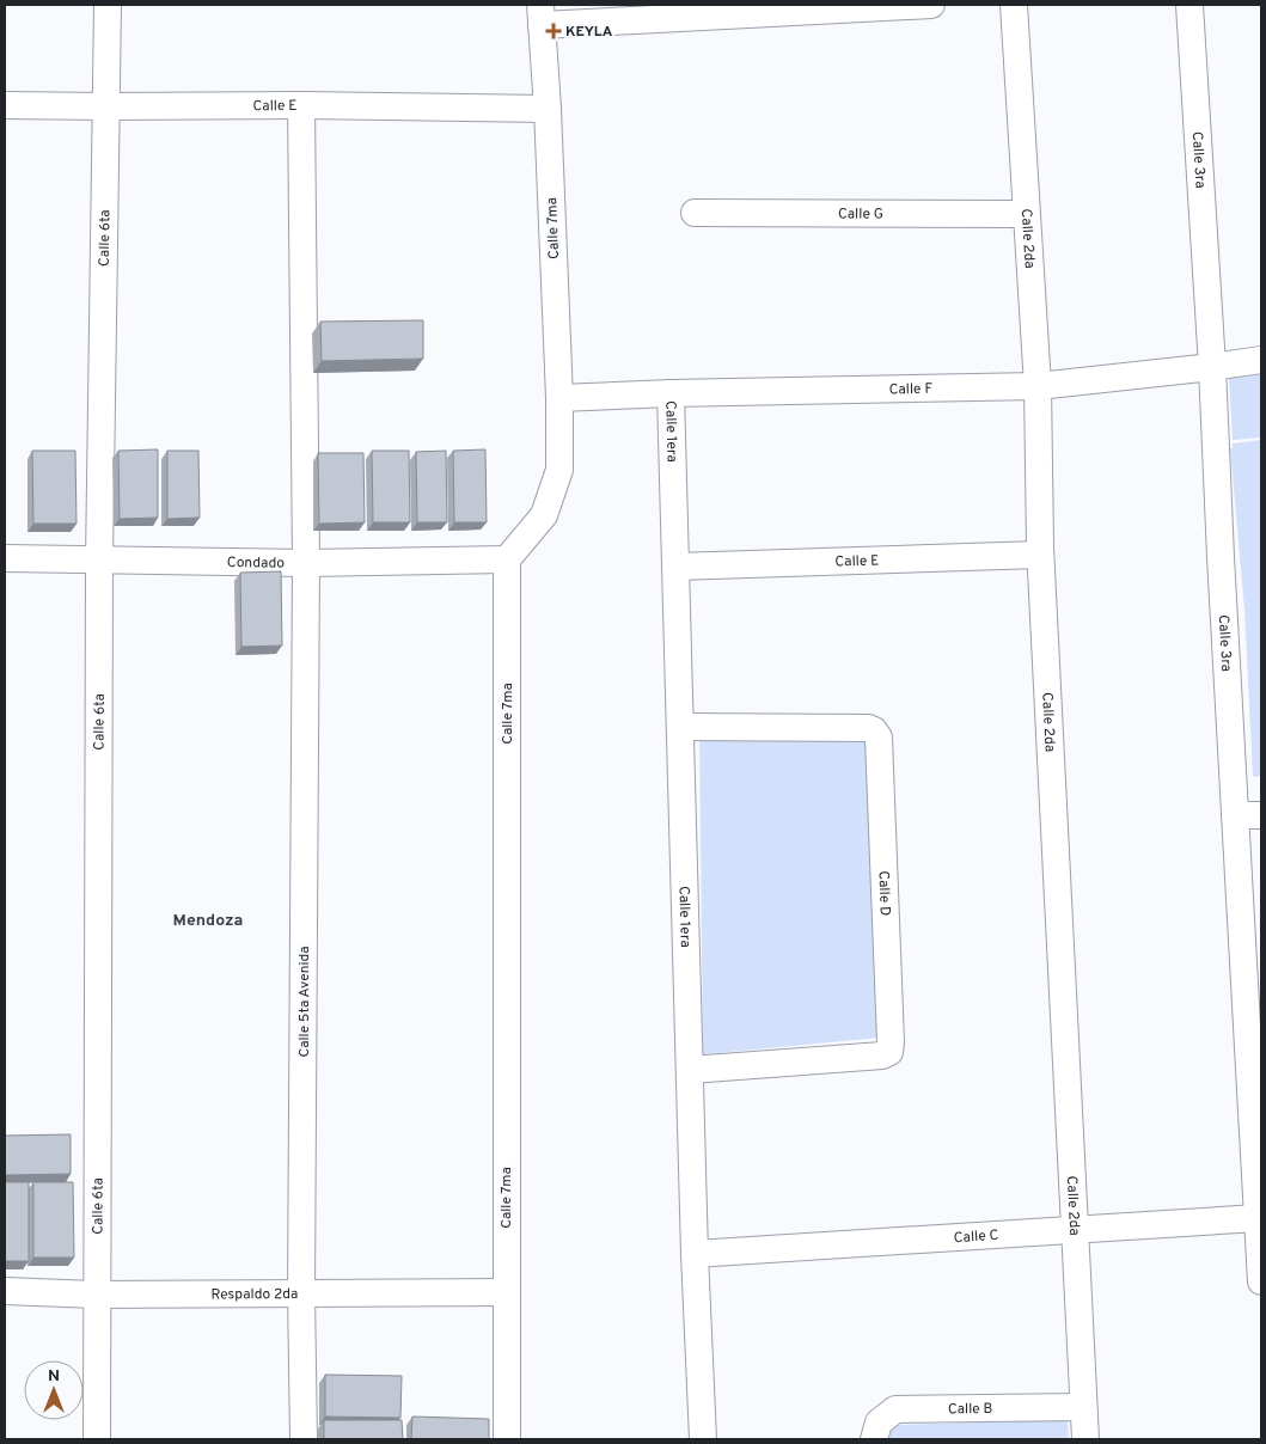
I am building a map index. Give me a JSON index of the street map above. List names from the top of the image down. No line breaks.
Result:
{"streets":{"street":["Calle E","Calle 3ra","Calle G","Calle 7ma","Calle 6ta","Calle 2da","Calle F","Calle 1era","Condado","Calle D","Calle 5ta Avenida","Calle C","Respaldo 2da","Calle B"]},"crossings":[["Calle E","Calle 7ma"],["Calle E","Calle 6ta"],["Calle E","Calle 2da"],["Calle E","Calle 1era"],["Calle E","Calle 5ta Avenida"],["Calle 3ra","Calle F"],["Calle 3ra","Calle C"],["Calle G","Calle 2da"],["Calle 7ma","Calle F"],["Calle 7ma","Condado"],["Calle 7ma","Respaldo 2da"],["Calle 6ta","Condado"],["Calle 6ta","Respaldo 2da"],["Calle 2da","Calle F"],["Calle 2da","Calle C"],["Calle 2da","Calle B"],["Calle F","Calle 1era"],["Calle 1era","Calle D"],["Calle 1era","Calle C"],["Condado","Calle 5ta Avenida"],["Calle 5ta Avenida","Respaldo 2da"]],"districts":["Mendoza"],"places":{"health":["KEYLA"]},"north":"top"}
